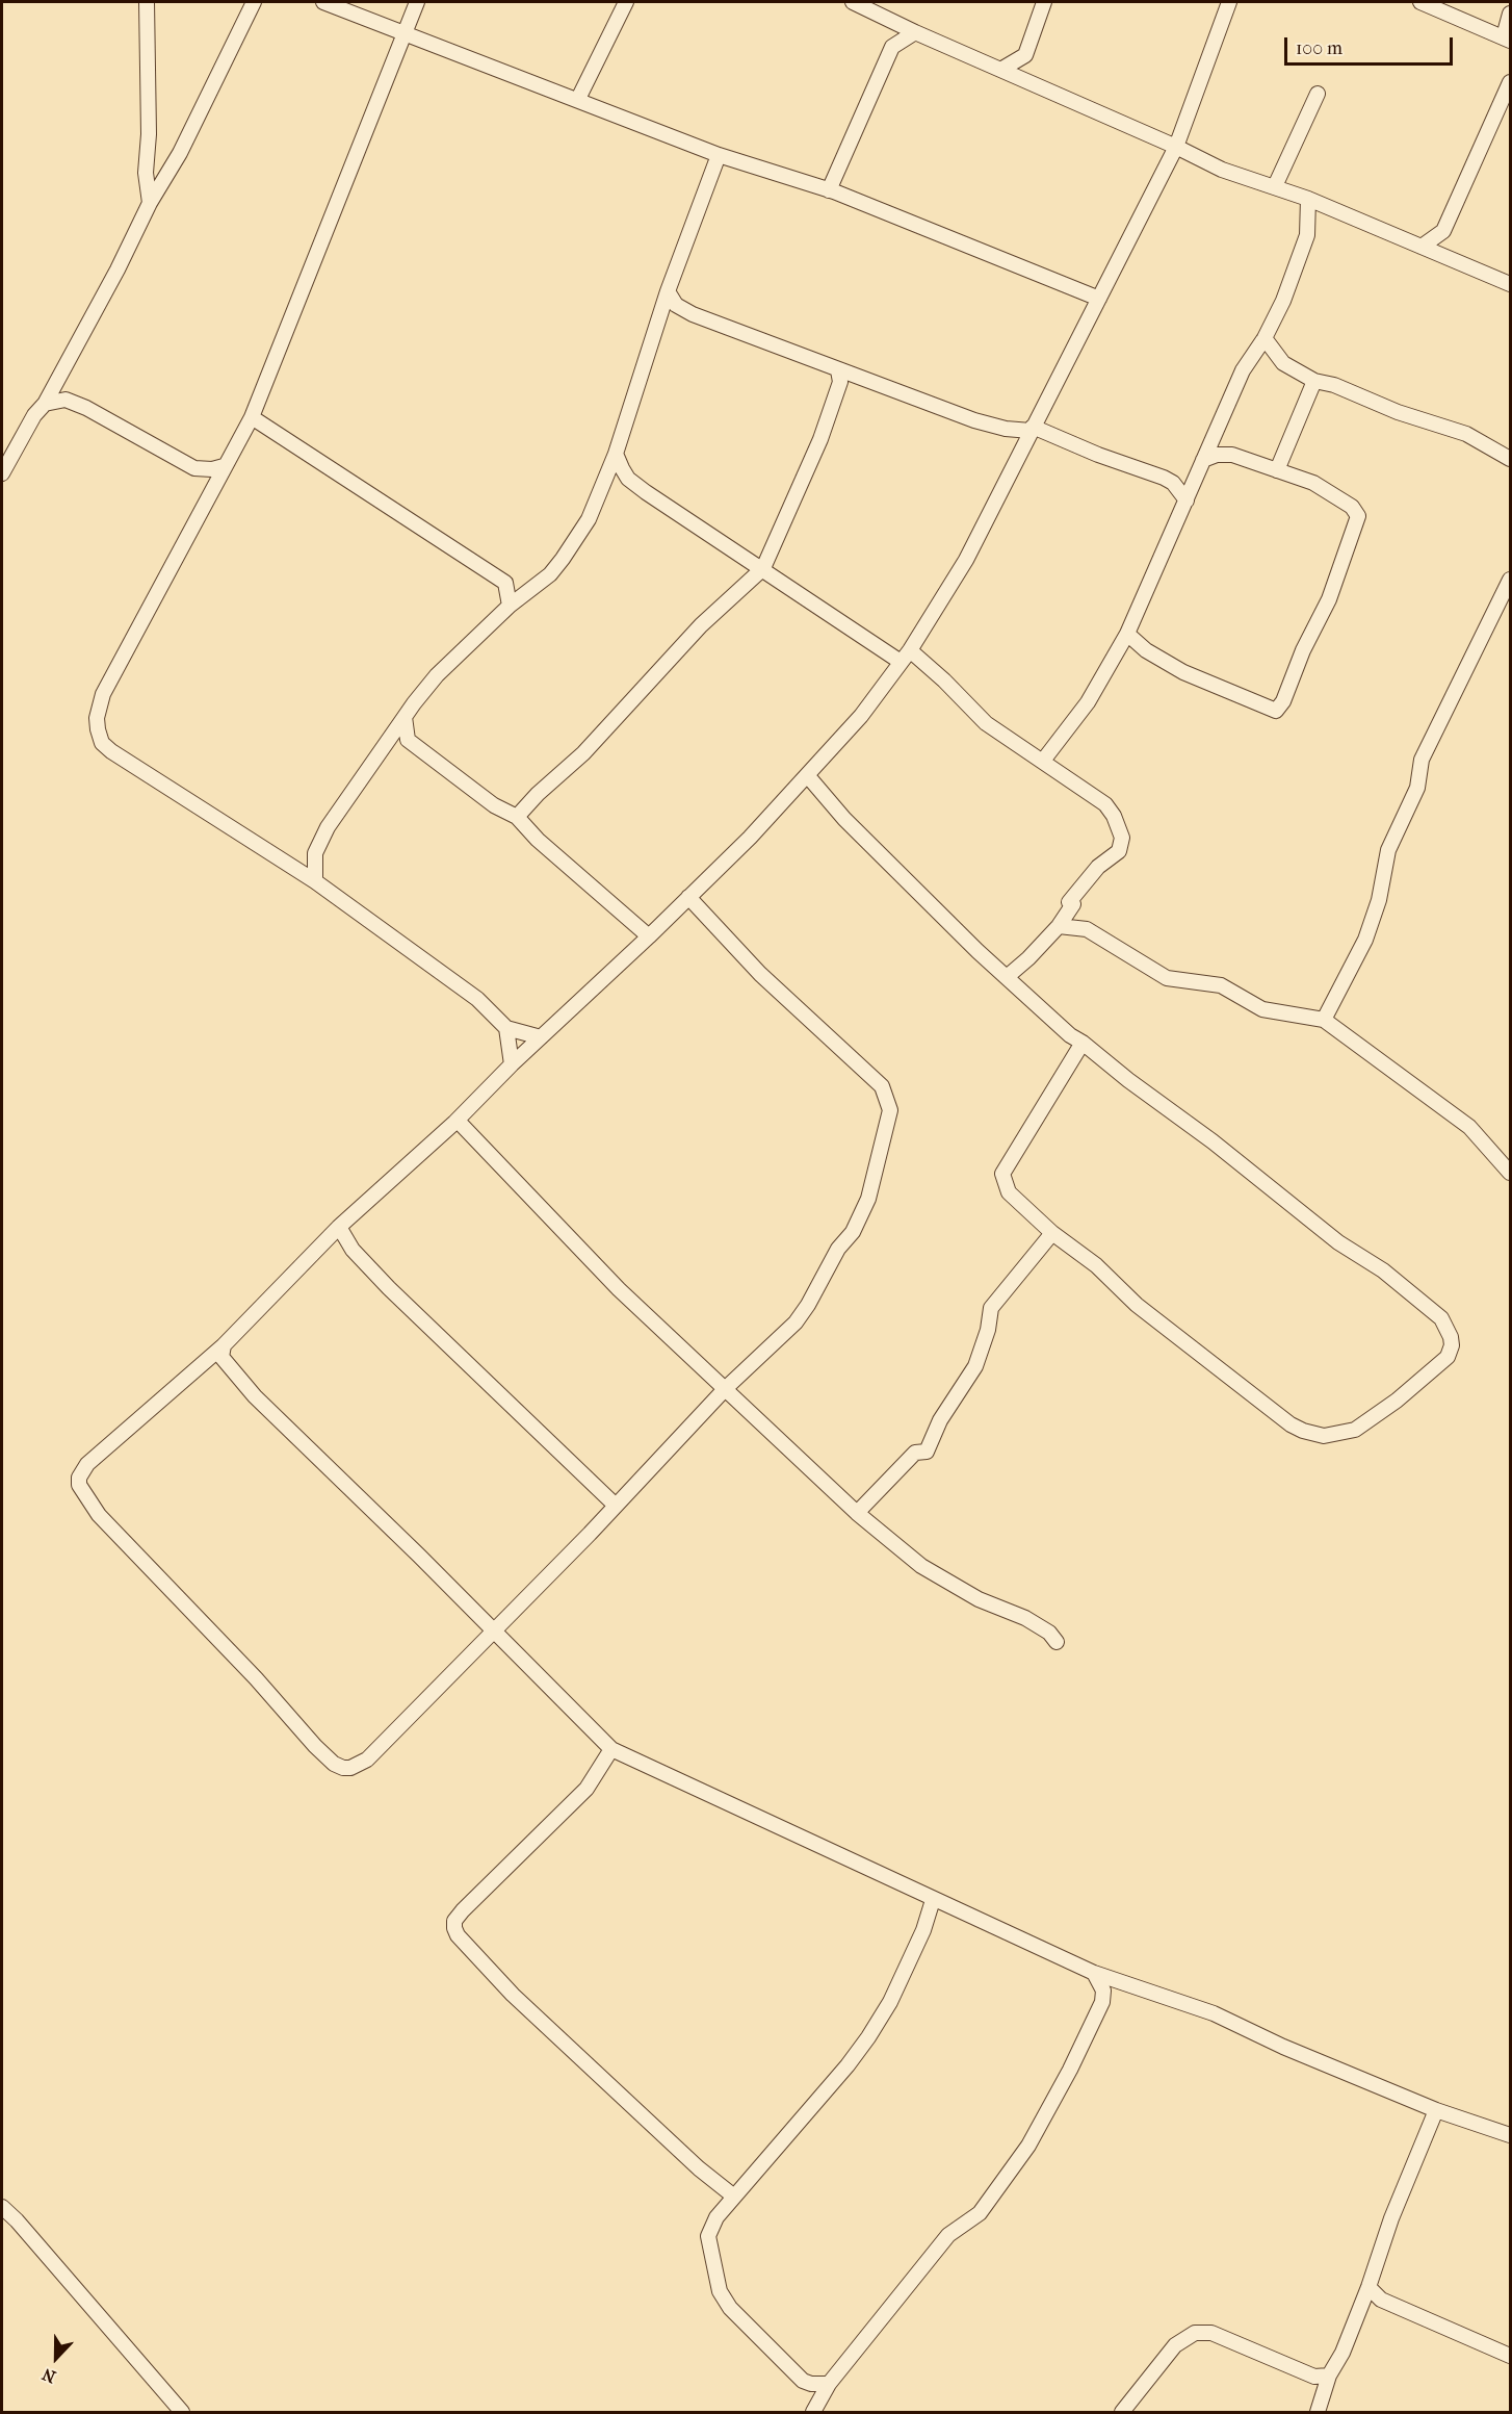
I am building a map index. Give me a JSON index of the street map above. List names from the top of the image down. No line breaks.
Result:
{"scale_bar":"100 m","north":"bottom"}
